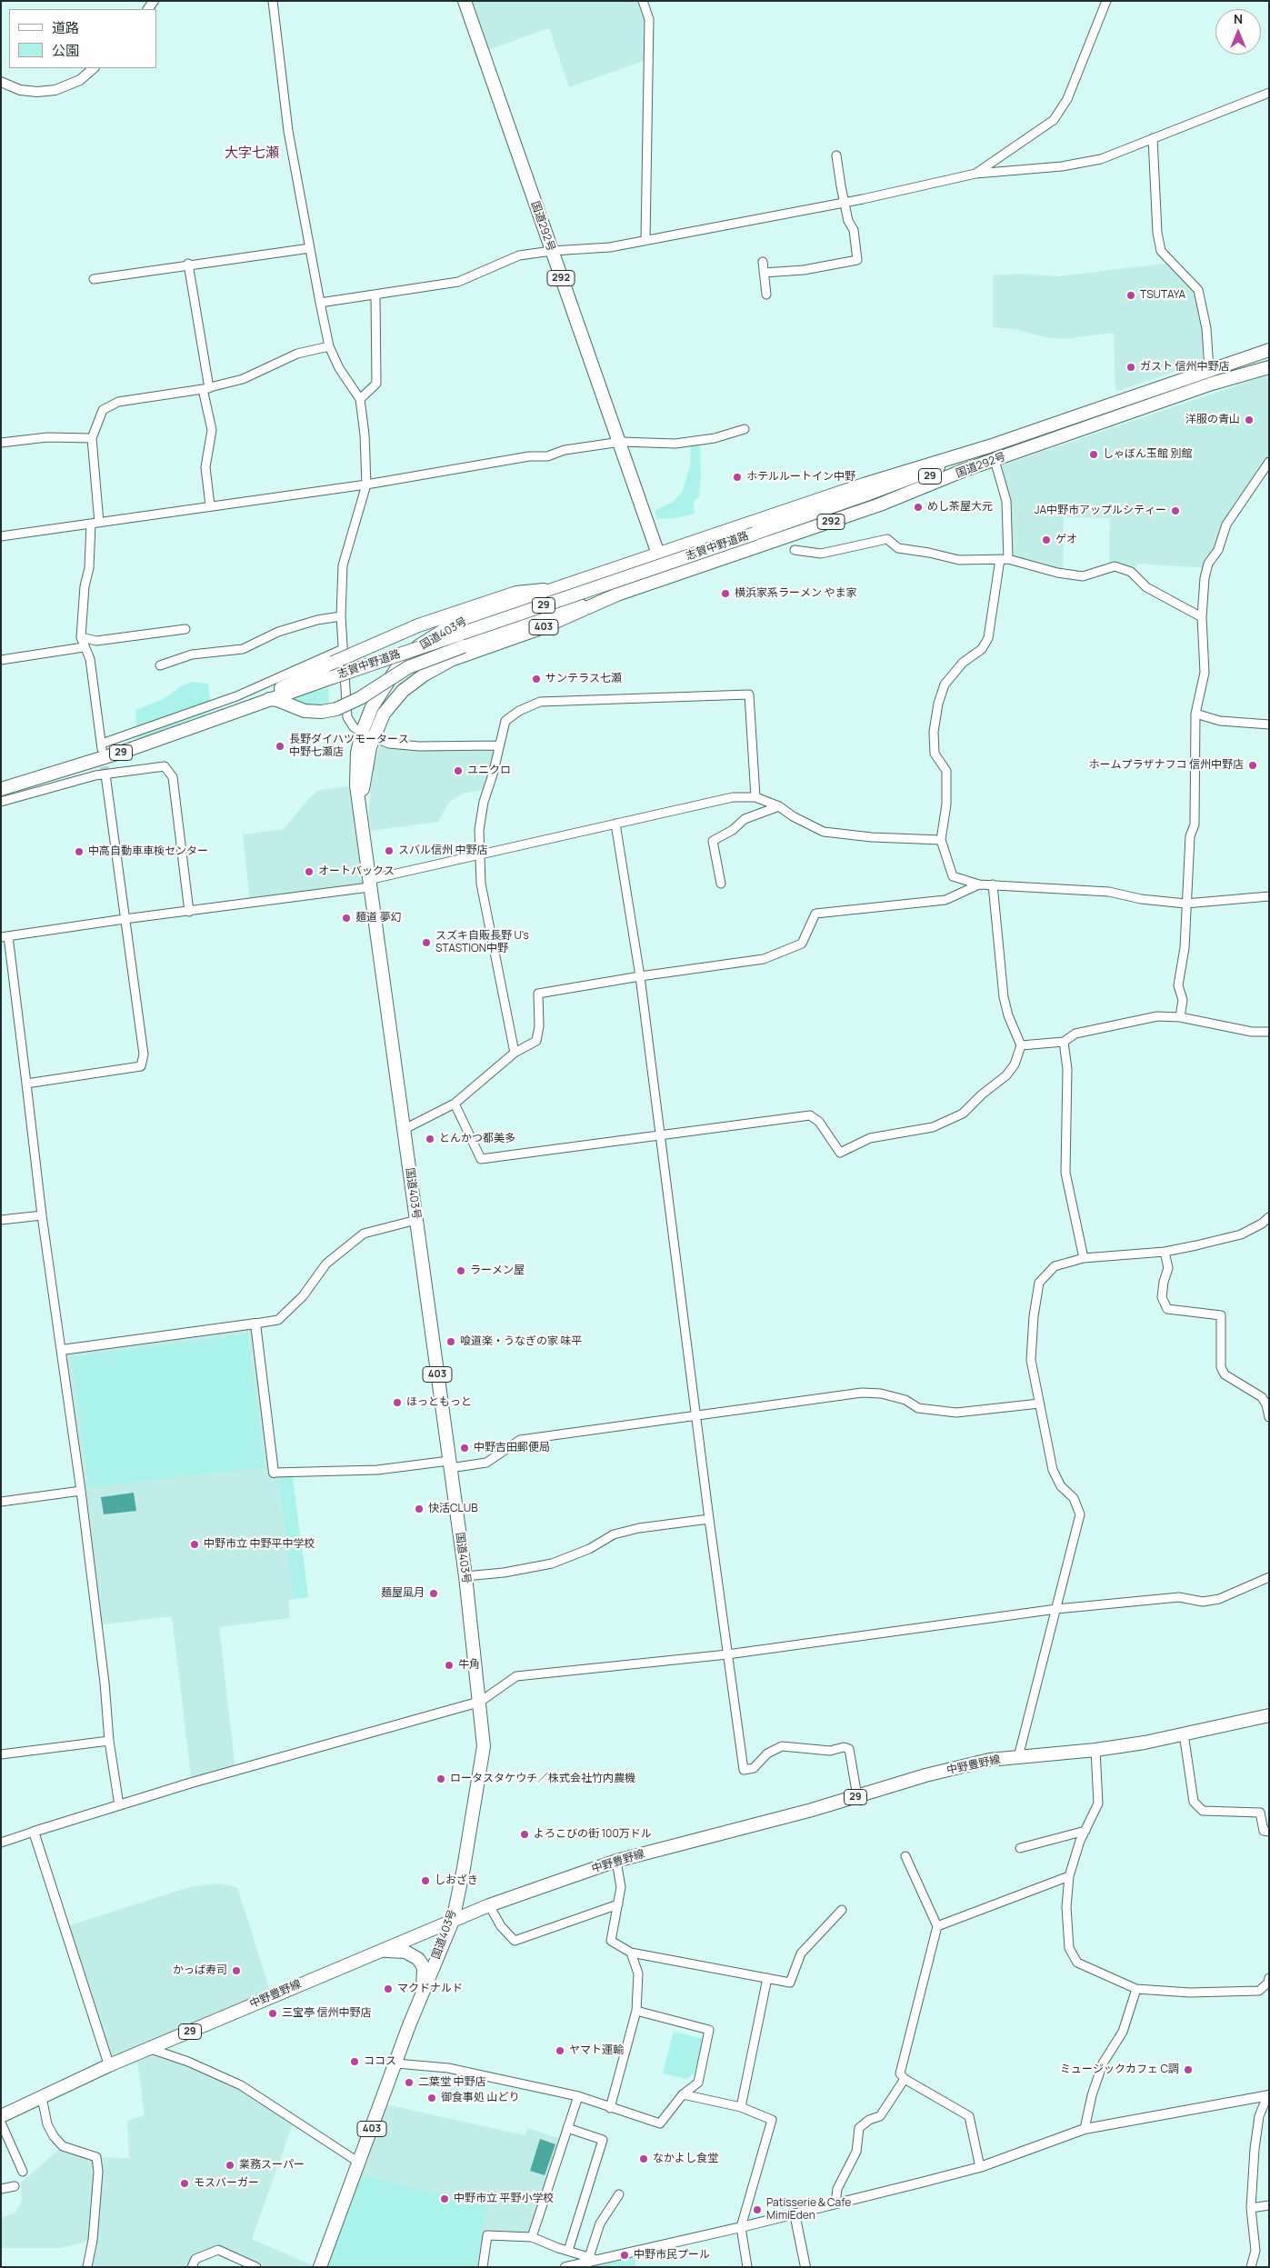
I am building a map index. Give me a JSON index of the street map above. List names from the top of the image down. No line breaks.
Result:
{"streets":{"main road":["国道292号","292","29","志賀中野道路","403","国道403号","中野豊野線"]},"crossings":[["国道292号","29"],["国道292号","国道403号"],["29","志賀中野道路"],["29","国道403号"],["国道403号","中野豊野線"]],"districts":["大字七瀬"],"places":["TSUTAYA","ガスト 信州中野店","洋服の青山","しゃぼん玉館 別館","ホテルルートイン中野","めし茶屋大元","JA中野市アップルシティー","ゲオ","横浜家系ラーメン やま家","サンテラス七瀬","長野ダイハツモータース 中野七瀬店","ホームプラザナフコ 信州中野店","ユニクロ","スバル信州 中野店","中高自動車車検センター","オートバックス","麺道 夢幻","スズキ自販長野 U's STASTION中野","とんかつ都美多","ラーメン屋","喰道楽・うなぎの家 味平","ほっともっと","中野吉田郵便局","快活CLUB","中野市立 中野平中学校","麺屋風月","牛角","ロータスタケウチ／株式会社竹内農機","よろこびの街 100万ドル","しおざき","かっぱ寿司","マクドナルド","三宝亭 信州中野店","ヤマト運輸","ココス","ミュージックカフェ C調","二葉堂 中野店","御食事処 山どり","なかよし食堂","業務スーパー","モスバーガー","中野市立 平野小学校","Patisserie＆Cafe MimiEden","中野市民プール"],"legend":["道路","公園"],"north":"top"}
